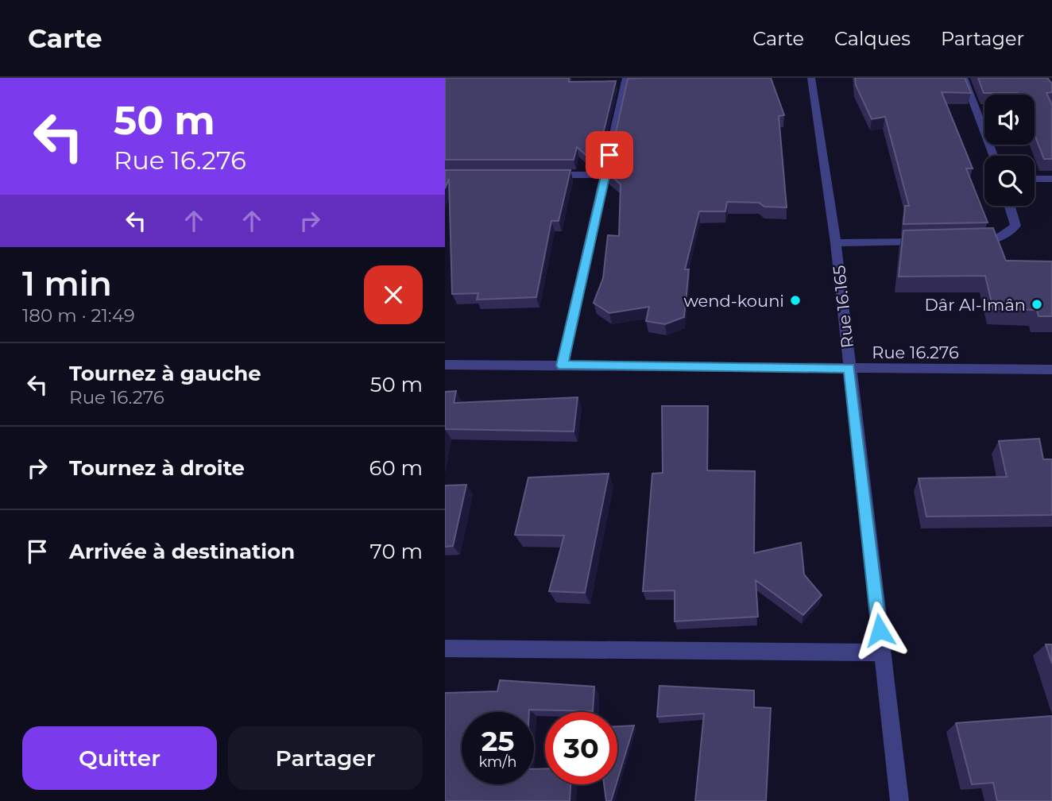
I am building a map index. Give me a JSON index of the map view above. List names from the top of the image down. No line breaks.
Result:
{"streets":{"street":["Rue 16.165","Rue 16.276"]},"crossings":[["Rue 16.165","Rue 16.276"]],"places":["wend-kouni","Dâr Al-Imân"],"page":{"header":"Carte","nav":["Carte","Calques","Partager"],"turn":["50 m","Rue 16.276"],"heading":["1 min","180 m · 21:49"],"list":[{"name":"Tournez à gauche","note":"Rue 16.276","value":"50 m"},{"name":"Tournez à droite","value":"60 m"},{"name":"Arrivée à destination","value":"70 m"}],"speed":"25 km/h","limit":"30","buttons":["Quitter","Partager"]}}
